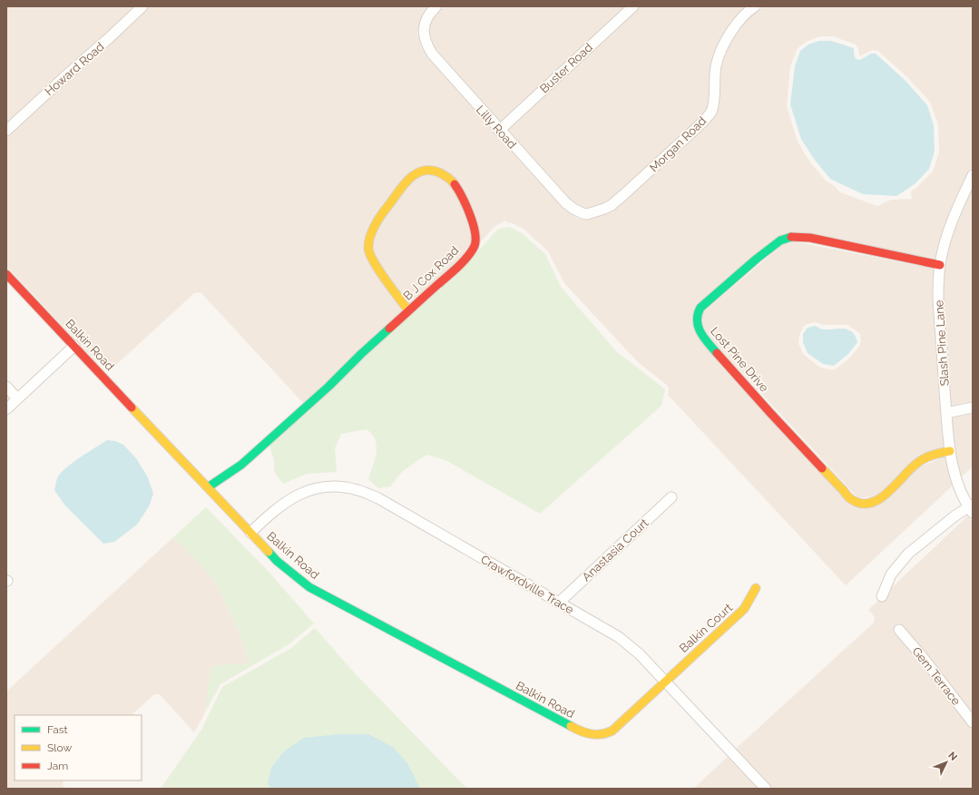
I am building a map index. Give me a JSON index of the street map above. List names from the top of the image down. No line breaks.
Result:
{"streets":{"street":["Buster Road","Howard Road","Lilly Road","Morgan Road","B J Cox Road","Slash Pine Lane","Balkin Road","Lost Pine Drive","Anastasia Court","Crawfordville Trace","Balkin Court","Gem Terrace"]},"crossings":[["Buster Road","Lilly Road"],["Lilly Road","Morgan Road"],["B J Cox Road","Balkin Road"],["Slash Pine Lane","Lost Pine Drive"],["Balkin Road","Crawfordville Trace"],["Balkin Road","Balkin Court"],["Anastasia Court","Crawfordville Trace"],["Crawfordville Trace","Balkin Court"]],"legend":["Fast","Slow","Jam"],"north":"top right"}
